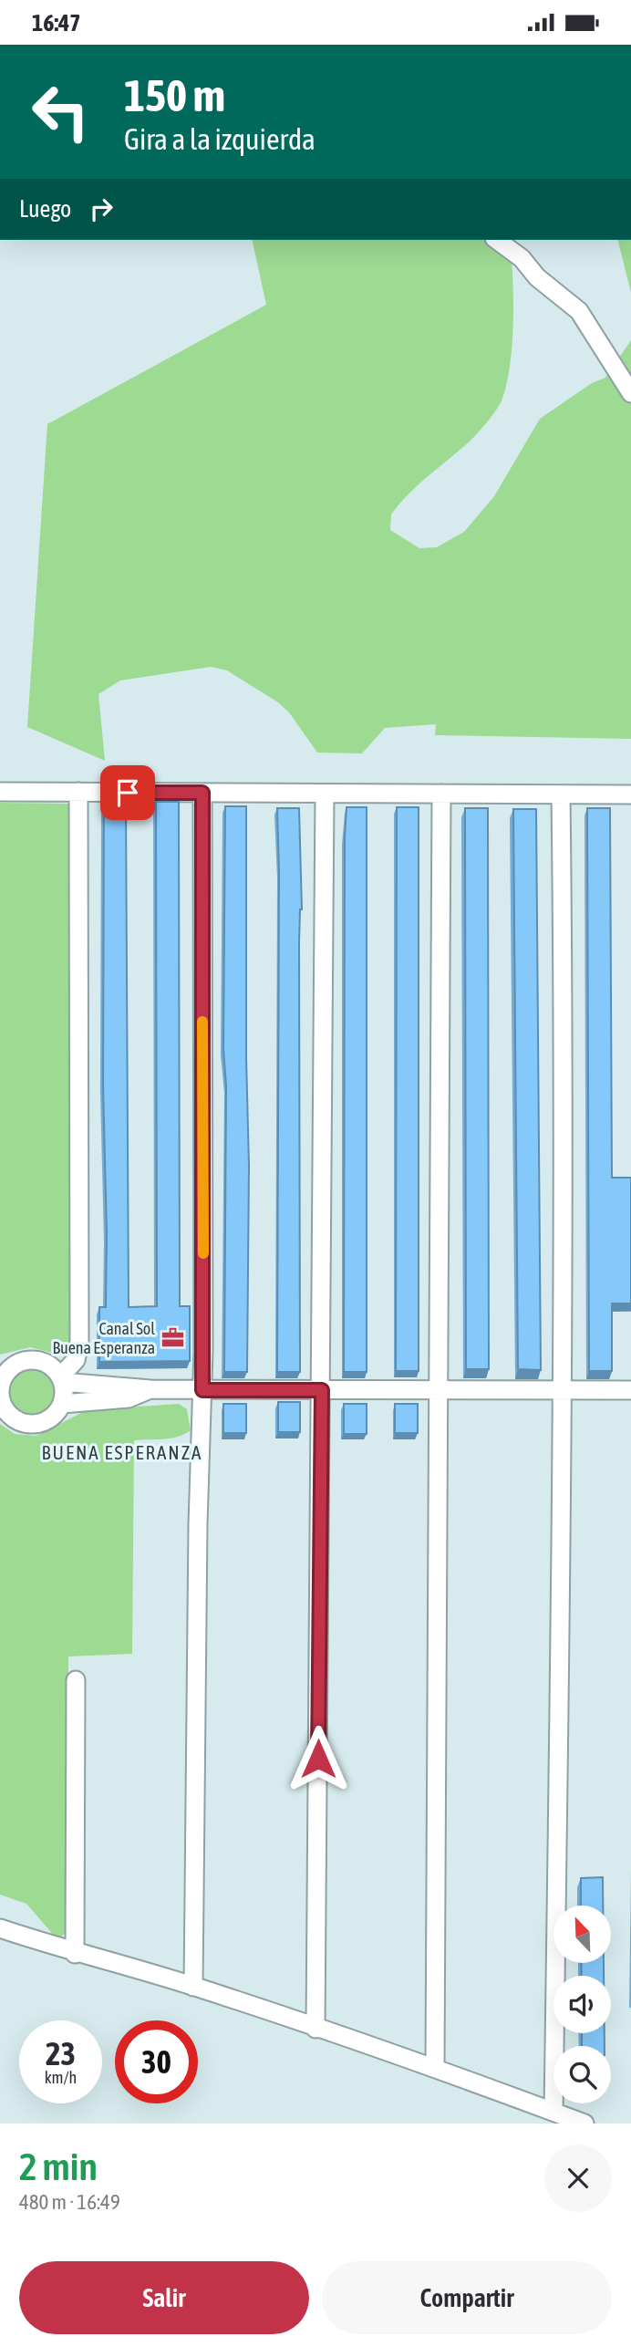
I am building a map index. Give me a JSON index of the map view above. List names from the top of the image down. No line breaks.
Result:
{"districts":["BUENA ESPERANZA"],"places":{"office":["Canal Sol Buena Esperanza"]},"north":"top left","page":{"status":"16:47","turn":["150 m","Gira a la izquierda"],"then":"Luego","speed":"23 km/h","limit":"30","heading":["2 min","480 m · 16:49"],"buttons":["Salir","Compartir"]}}
